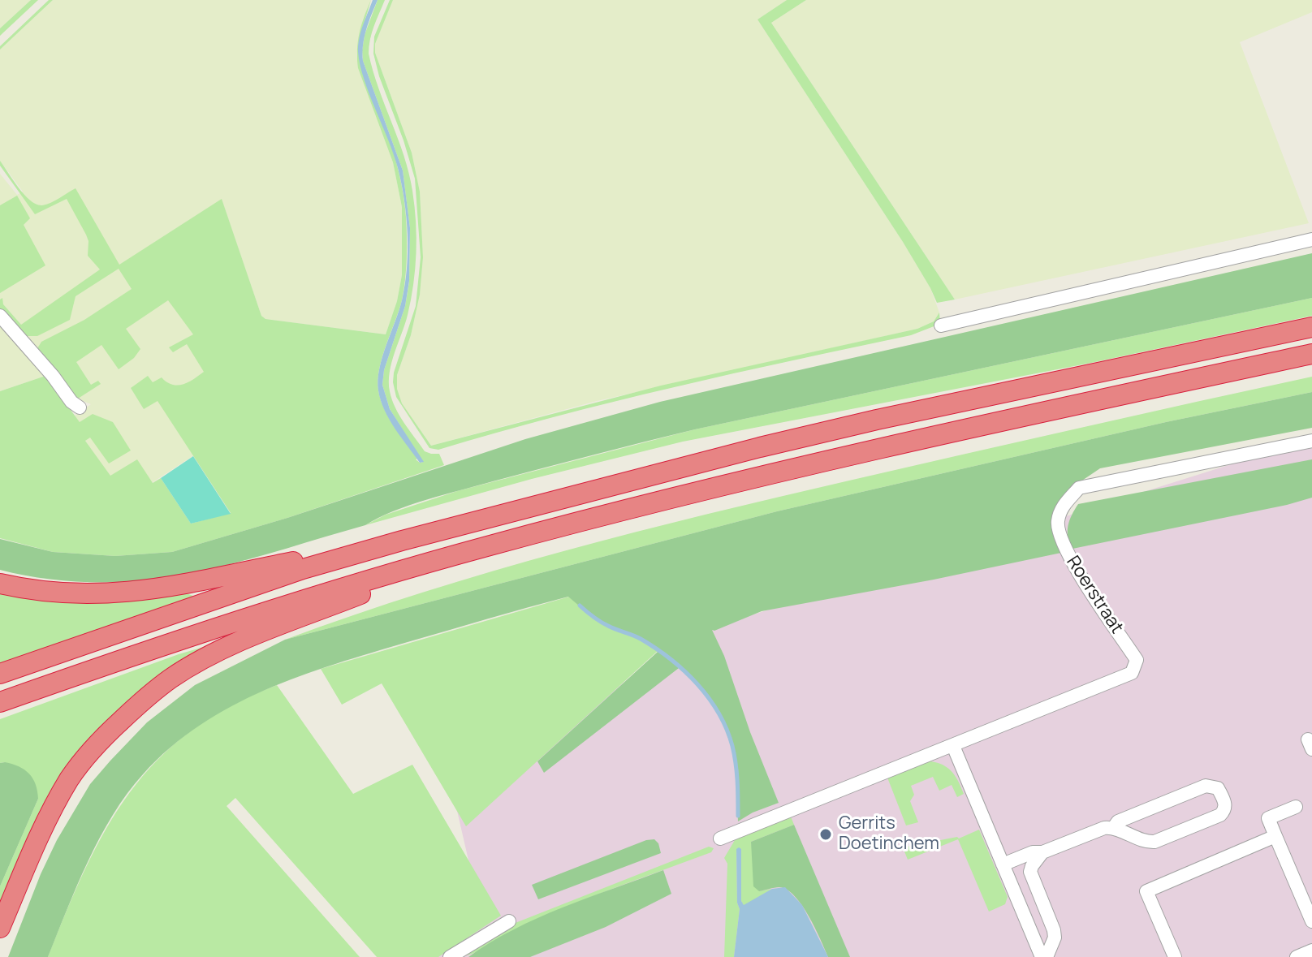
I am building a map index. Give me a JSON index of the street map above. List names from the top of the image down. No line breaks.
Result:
{"streets":{"street":["Roerstraat"]},"places":["Gerrits Doetinchem"]}
